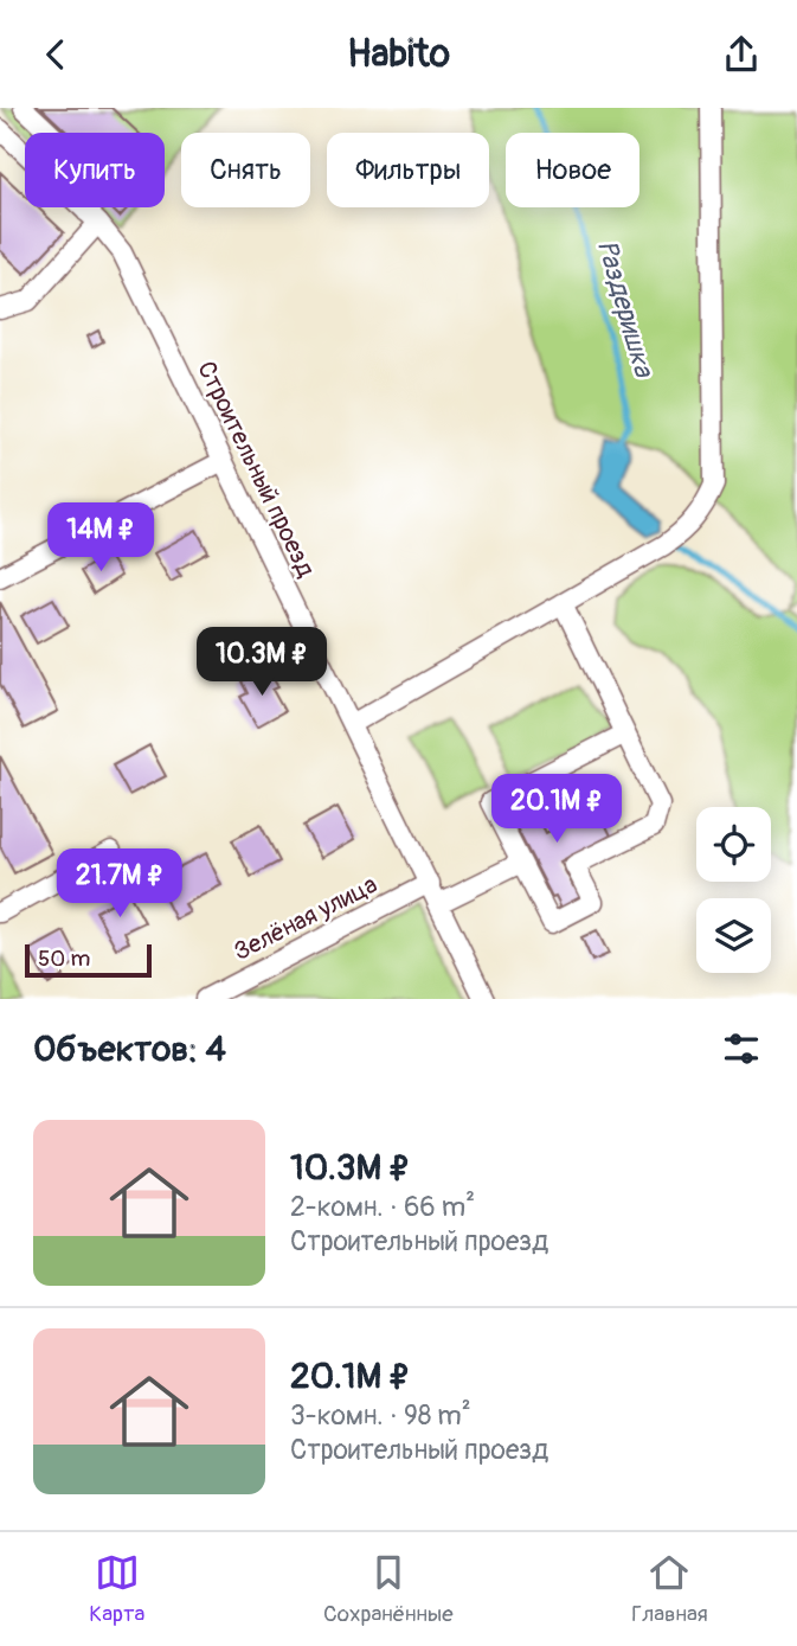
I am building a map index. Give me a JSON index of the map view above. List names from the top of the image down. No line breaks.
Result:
{"streets":{"street":["Строительный проезд","Зелёная улица"]},"crossings":[["Строительный проезд","Зелёная улица"]],"water":["Раздеришка"],"scale_bar":"50 m","page":{"header":"Habito","chip":["Купить","Снять","Фильтры","Новое"],"price":["14M ₽","10.3M ₽","20.1M ₽","21.7M ₽"],"scale":"50 m","heading":"Объектов: 4","list":[{"name":"10.3M ₽","note":"2-комн. · 66 m² · Строительный проезд"},{"name":"20.1M ₽","note":"3-комн. · 98 m² · Строительный проезд"}],"tabs":["Карта","Сохранённые","Главная"]}}
